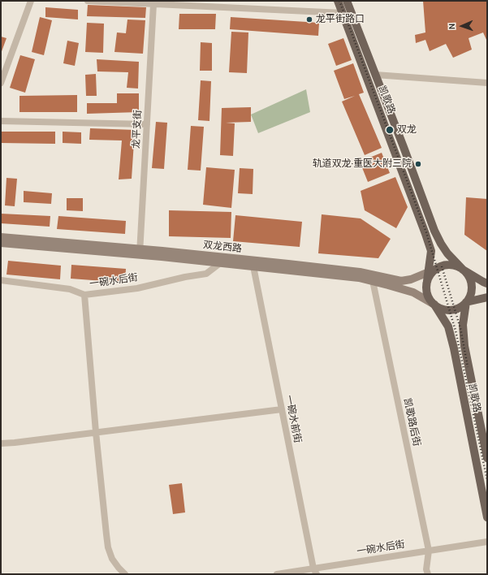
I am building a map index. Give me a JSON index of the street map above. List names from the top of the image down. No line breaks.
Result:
{"streets":{"main road":["凯歌路","双龙西路"],"street":["龙平支街","一碗水后街","一碗水前街","凯歌路后街"]},"crossings":[["凯歌路","双龙西路"],["龙平支街","双龙西路"],["双龙西路","一碗水后街"],["双龙西路","一碗水前街"],["双龙西路","凯歌路后街"],["一碗水后街","一碗水前街"],["一碗水后街","凯歌路后街"]],"places":["龙平街路口","双龙","轨道双龙·重医大附三院"],"north":"left"}
